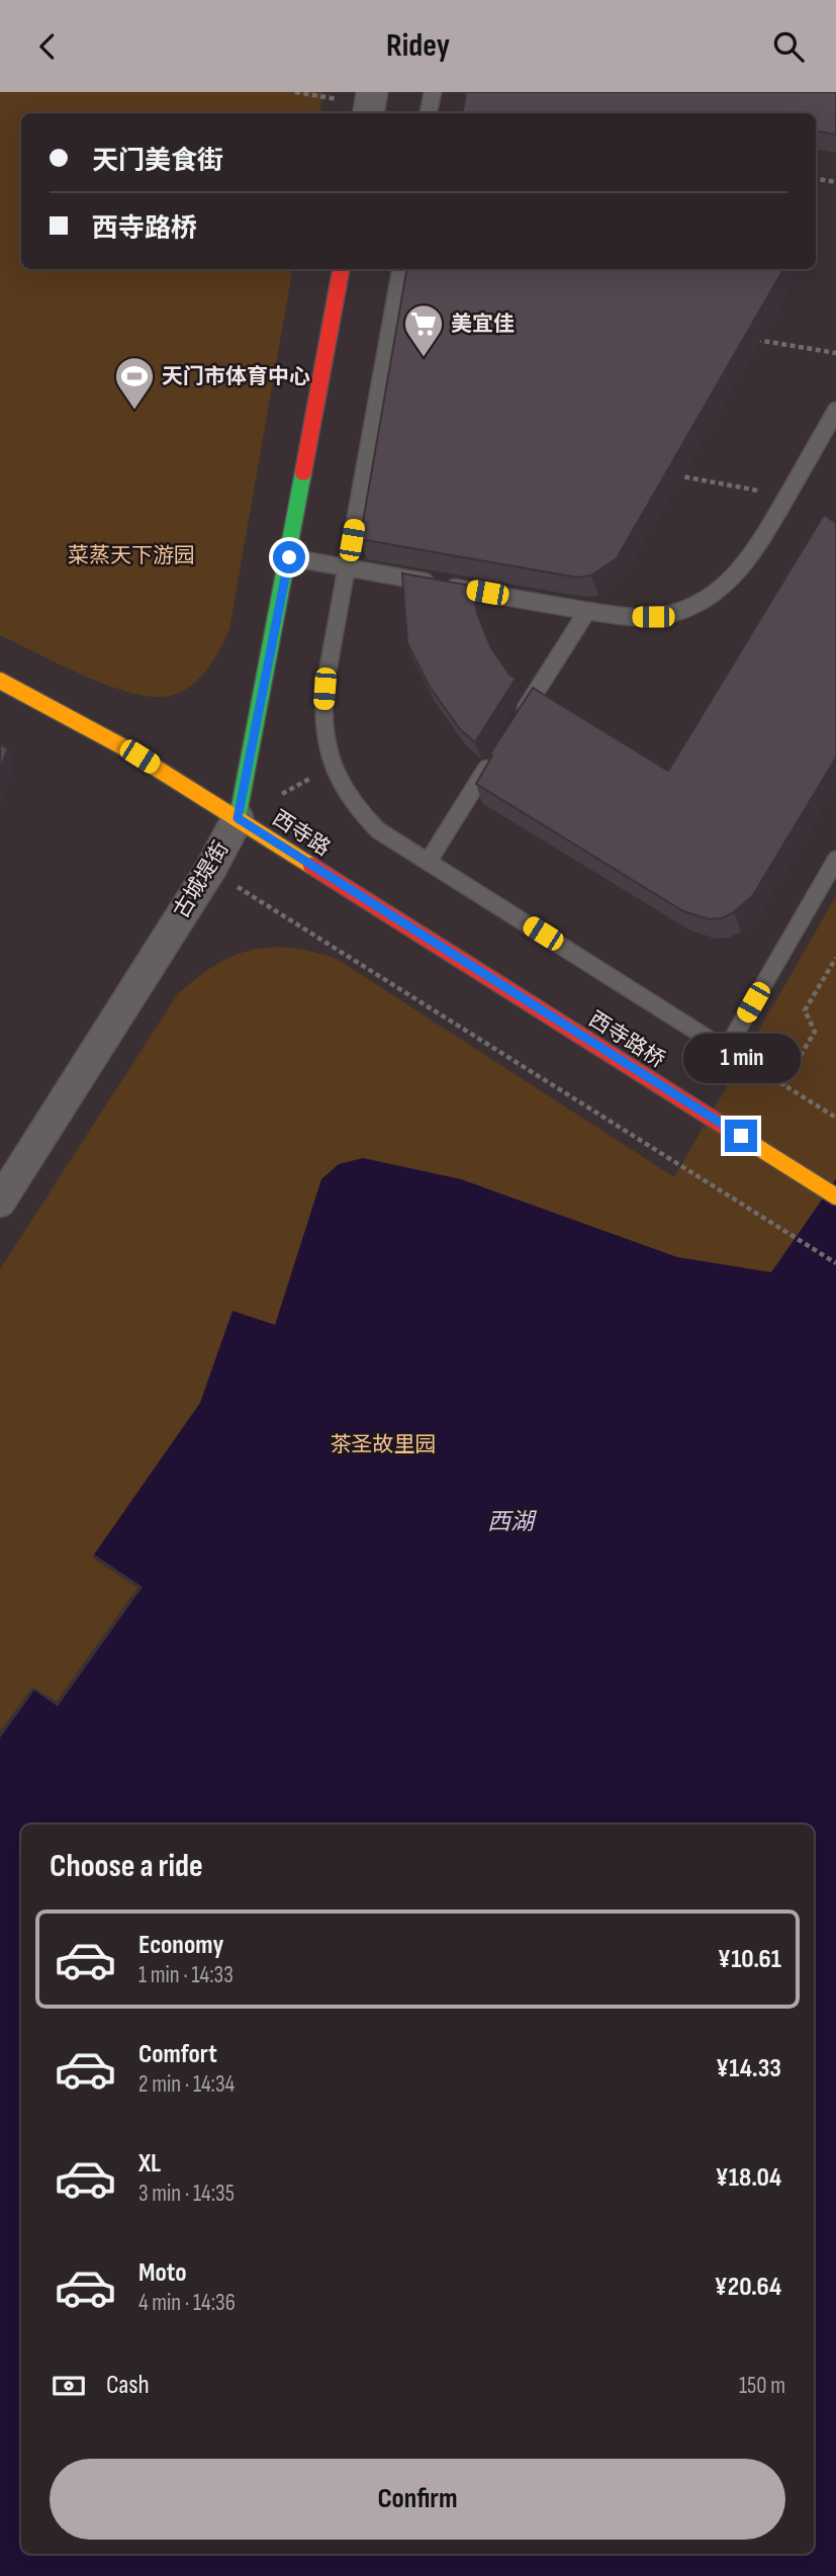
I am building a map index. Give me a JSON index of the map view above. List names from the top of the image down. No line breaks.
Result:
{"streets":{"street":["西寺路","古城堤街","西寺路桥"]},"crossings":[["西寺路","古城堤街"],["西寺路","西寺路桥"]],"water":["西湖"],"parks":["菜蒸天下游园","茶圣故里园"],"places":{"supermarket":["美宜佳"],"sports":["天门市体育中心"]},"page":{"header":"Ridey","banner":["天门美食街","西寺路桥"],"bubble":"1 min","heading":"Choose a ride","list":[{"name":"Economy","note":"1 min · 14:33","value":"¥10.61"},{"name":"Comfort","note":"2 min · 14:34","value":"¥14.33"},{"name":"XL","note":"3 min · 14:35","value":"¥18.04"},{"name":"Moto","note":"4 min · 14:36","value":"¥20.64"}],"pay":["Cash","150 m"],"buttons":"Confirm"}}
